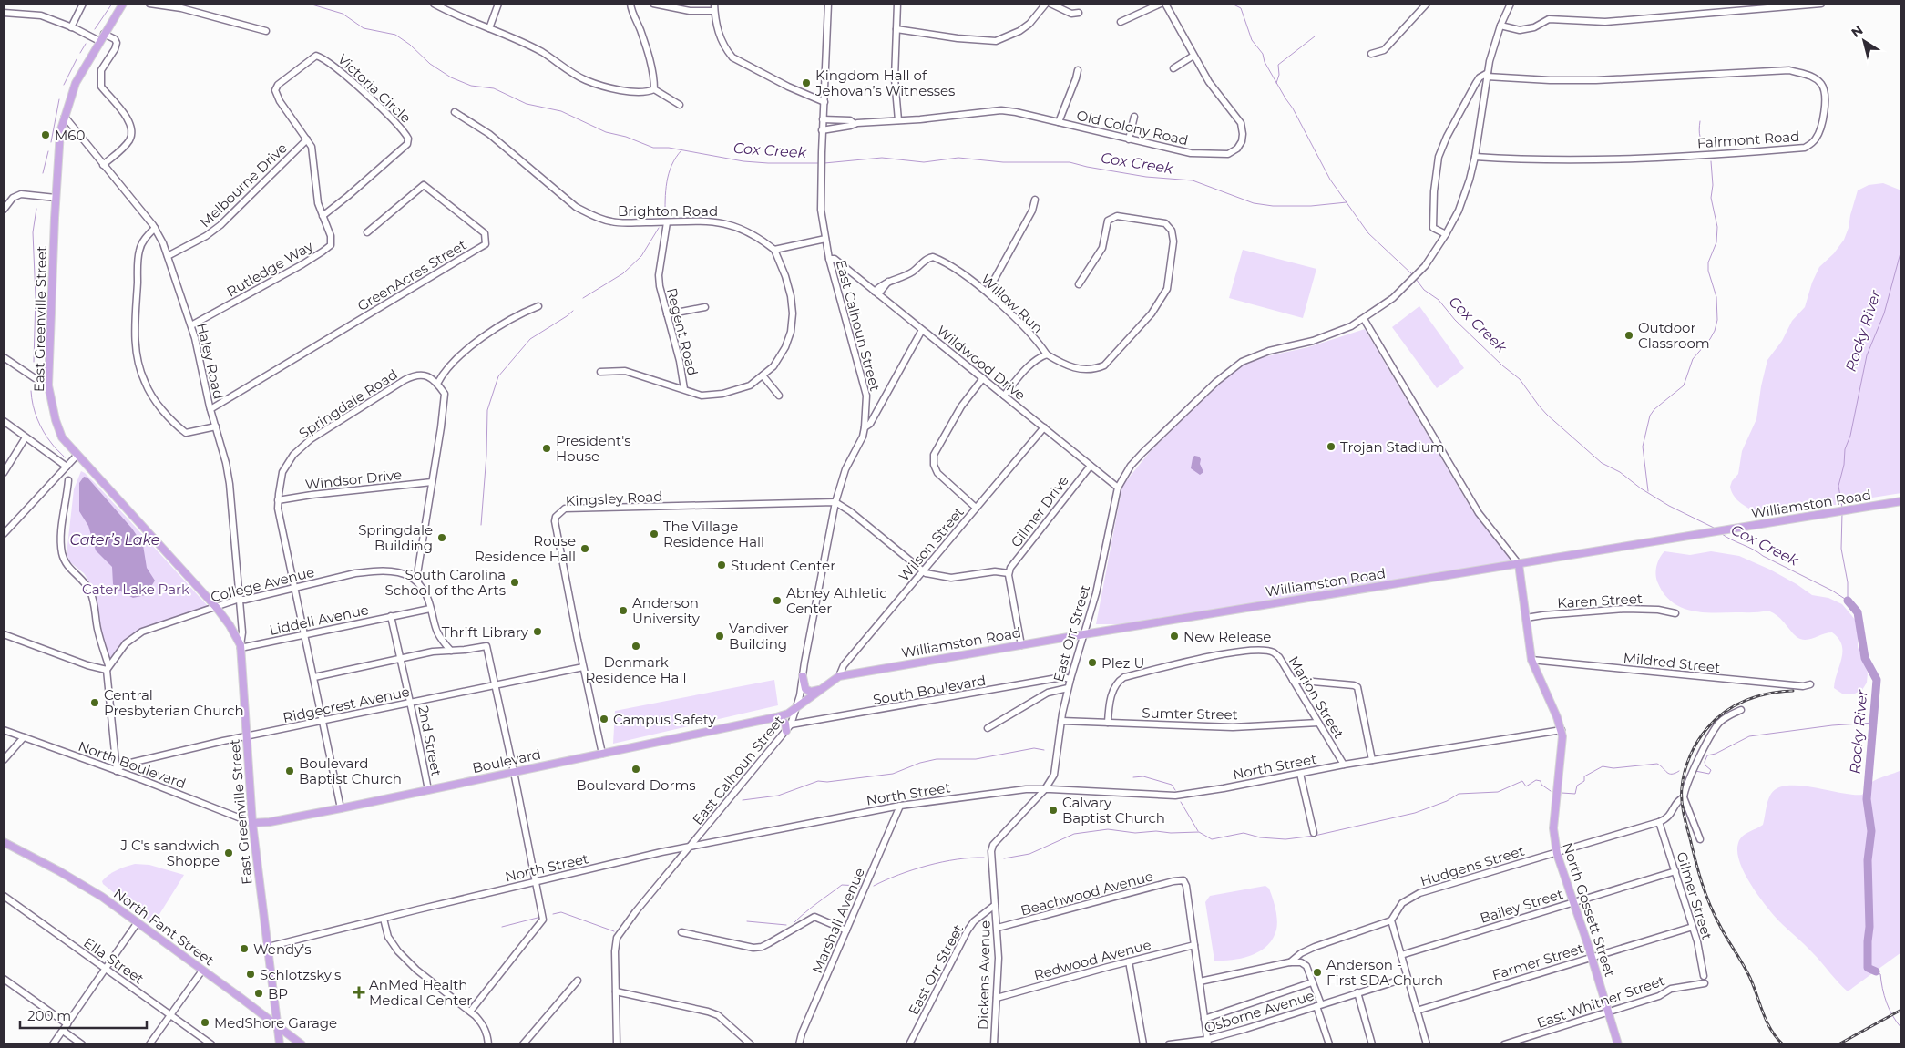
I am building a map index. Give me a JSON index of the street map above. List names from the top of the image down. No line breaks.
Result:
{"streets":{"main road":["East Greenville Street","Williamston Road","Boulevard","North Gossett Street","North Fant Street"],"street":["Victoria Circle","Old Colony Road","Fairmont Road","Melbourne Drive","Brighton Road","Rutledge Way","GreenAcres Street","Willow Run","East Calhoun Street","Regent Road","Haley Road","Wildwood Drive","Springdale Road","Windsor Drive","Kingsley Road","Gilmer Drive","Wilson Street","College Avenue","Karen Street","Liddell Avenue","East Orr Street","Mildred Street","South Boulevard","Marion Street","Ridgecrest Avenue","Sumter Street","2nd Street","North Boulevard","North Street","Hudgens Street","Beachwood Avenue","Gilmer Street","Bailey Street","Marshall Avenue","Redwood Avenue","Ella Street","Farmer Street","Dickens Avenue","East Whitner Street","Osborne Avenue"]},"crossings":[["Victoria Circle","Melbourne Drive"],["Victoria Circle","Rutledge Way"],["Old Colony Road","East Calhoun Street"],["Fairmont Road","East Orr Street"],["Melbourne Drive","Haley Road"],["Brighton Road","Regent Road"],["Rutledge Way","Haley Road"],["GreenAcres Street","Haley Road"],["Willow Run","Wildwood Drive"],["East Greenville Street","Haley Road"],["East Greenville Street","College Avenue"],["East Greenville Street","Liddell Avenue"],["East Greenville Street","Ridgecrest Avenue"],["East Greenville Street","Boulevard"],["East Greenville Street","North Boulevard"],["East Greenville Street","North Street"],["East Greenville Street","North Fant Street"],["East Calhoun Street","Wildwood Drive"],["East Calhoun Street","Kingsley Road"],["East Calhoun Street","Williamston Road"],["East Calhoun Street","South Boulevard"],["East Calhoun Street","North Street"],["Haley Road","College Avenue"],["Haley Road","Liddell Avenue"],["Wildwood Drive","Gilmer Drive"],["Wildwood Drive","Wilson Street"],["Wildwood Drive","East Orr Street"],["Springdale Road","Windsor Drive"],["Springdale Road","College Avenue"],["Springdale Road","Liddell Avenue"],["Springdale Road","Ridgecrest Avenue"],["Springdale Road","Boulevard"],["Kingsley Road","Ridgecrest Avenue"],["Kingsley Road","Boulevard"],["Williamston Road","Wilson Street"],["Williamston Road","East Orr Street"],["Williamston Road","Boulevard"],["Williamston Road","North Gossett Street"],["Karen Street","North Gossett Street"],["Liddell Avenue","2nd Street"],["East Orr Street","South Boulevard"],["East Orr Street","Sumter Street"],["East Orr Street","North Street"],["East Orr Street","Dickens Avenue"],["Mildred Street","North Gossett Street"],["Marion Street","Sumter Street"],["Marion Street","North Street"],["Ridgecrest Avenue","2nd Street"],["Ridgecrest Avenue","North Boulevard"],["2nd Street","Boulevard"],["Boulevard","North Boulevard"],["North Street","North Gossett Street"],["North Street","Marshall Avenue"],["Hudgens Street","Gilmer Street"],["Hudgens Street","North Gossett Street"],["Beachwood Avenue","Redwood Avenue"],["Beachwood Avenue","Dickens Avenue"],["Gilmer Street","Bailey Street"],["Gilmer Street","Farmer Street"],["Bailey Street","North Gossett Street"],["North Gossett Street","Farmer Street"],["North Gossett Street","East Whitner Street"],["Redwood Avenue","Dickens Avenue"]],"water":["Cox Creek","Rocky River","Cater’s Lake"],"parks":["Cater Lake Park"],"places":{"other":["Kingdom Hall of Jehovah’s Witnesses","M60","Outdoor Classroom","Trojan Stadium","President's House","The Village Residence Hall","Springdale Building","Rouse Residence Hall","Student Center","South Carolina School of the Arts","Abney Athletic Center","Anderson University","Thrift Library","Vandiver Building","New Release","Denmark Residence Hall","Plez U","Central Presbyterian Church","Campus Safety","Boulevard Dorms","Boulevard Baptist Church","Calvary Baptist Church","J C's sandwich Shoppe","Wendy's","Anderson - First SDA Church","Schlotzsky's","BP","MedShore Garage"],"health":["AnMed Health Medical Center"]},"scale_bar":"200 m","north":"top left"}
